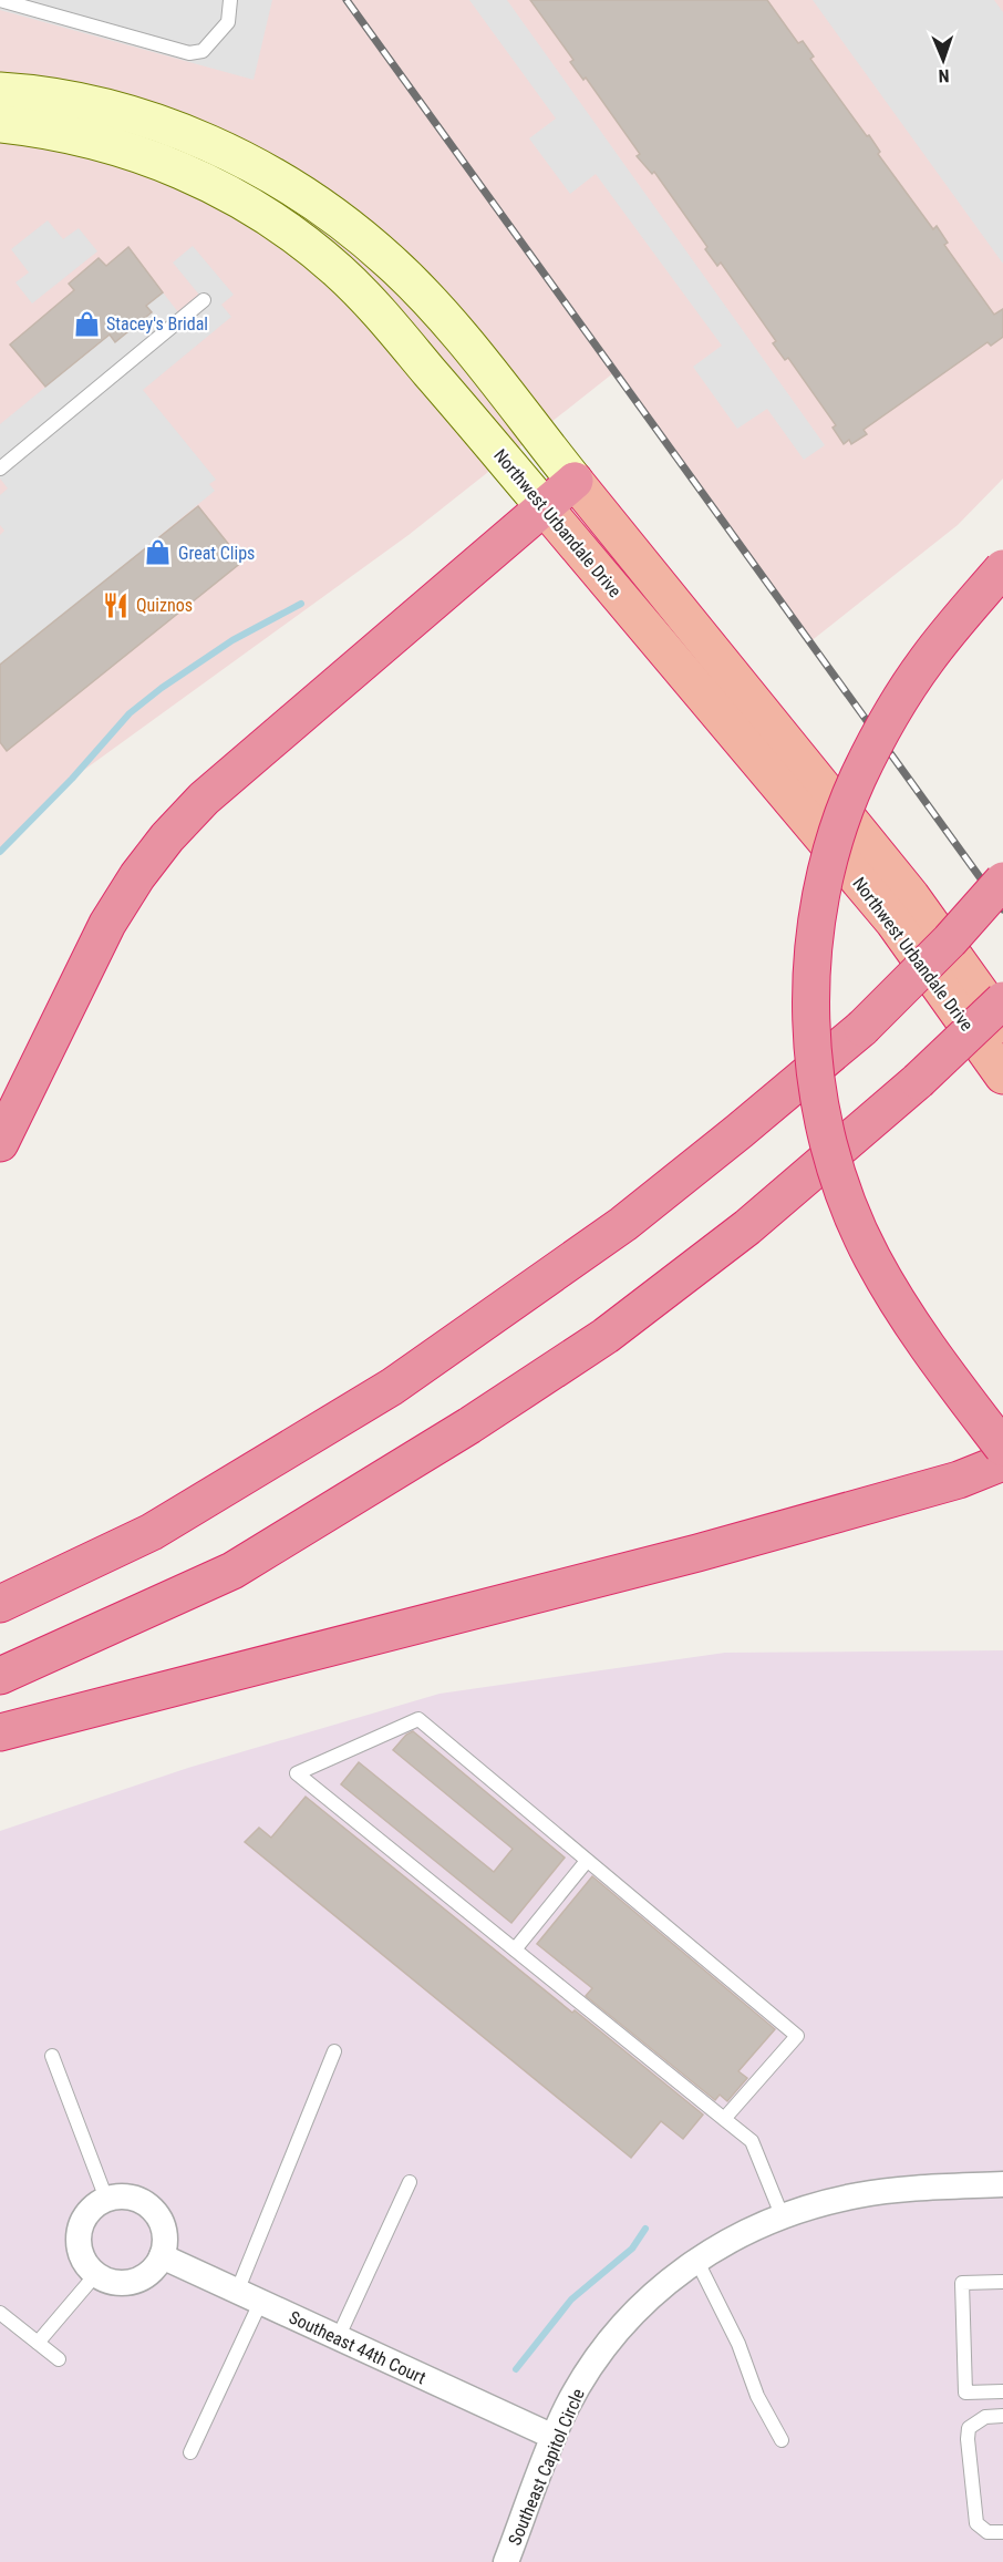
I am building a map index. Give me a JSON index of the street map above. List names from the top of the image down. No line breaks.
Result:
{"streets":{"highway":["Northwest Urbandale Drive"],"street":["Southeast 44th Court","Southeast Capitol Circle"]},"crossings":[["Southeast 44th Court","Southeast Capitol Circle"]],"places":{"shop":["Stacey's Bridal","Great Clips"],"restaurant":["Quiznos"]},"north":"bottom"}
